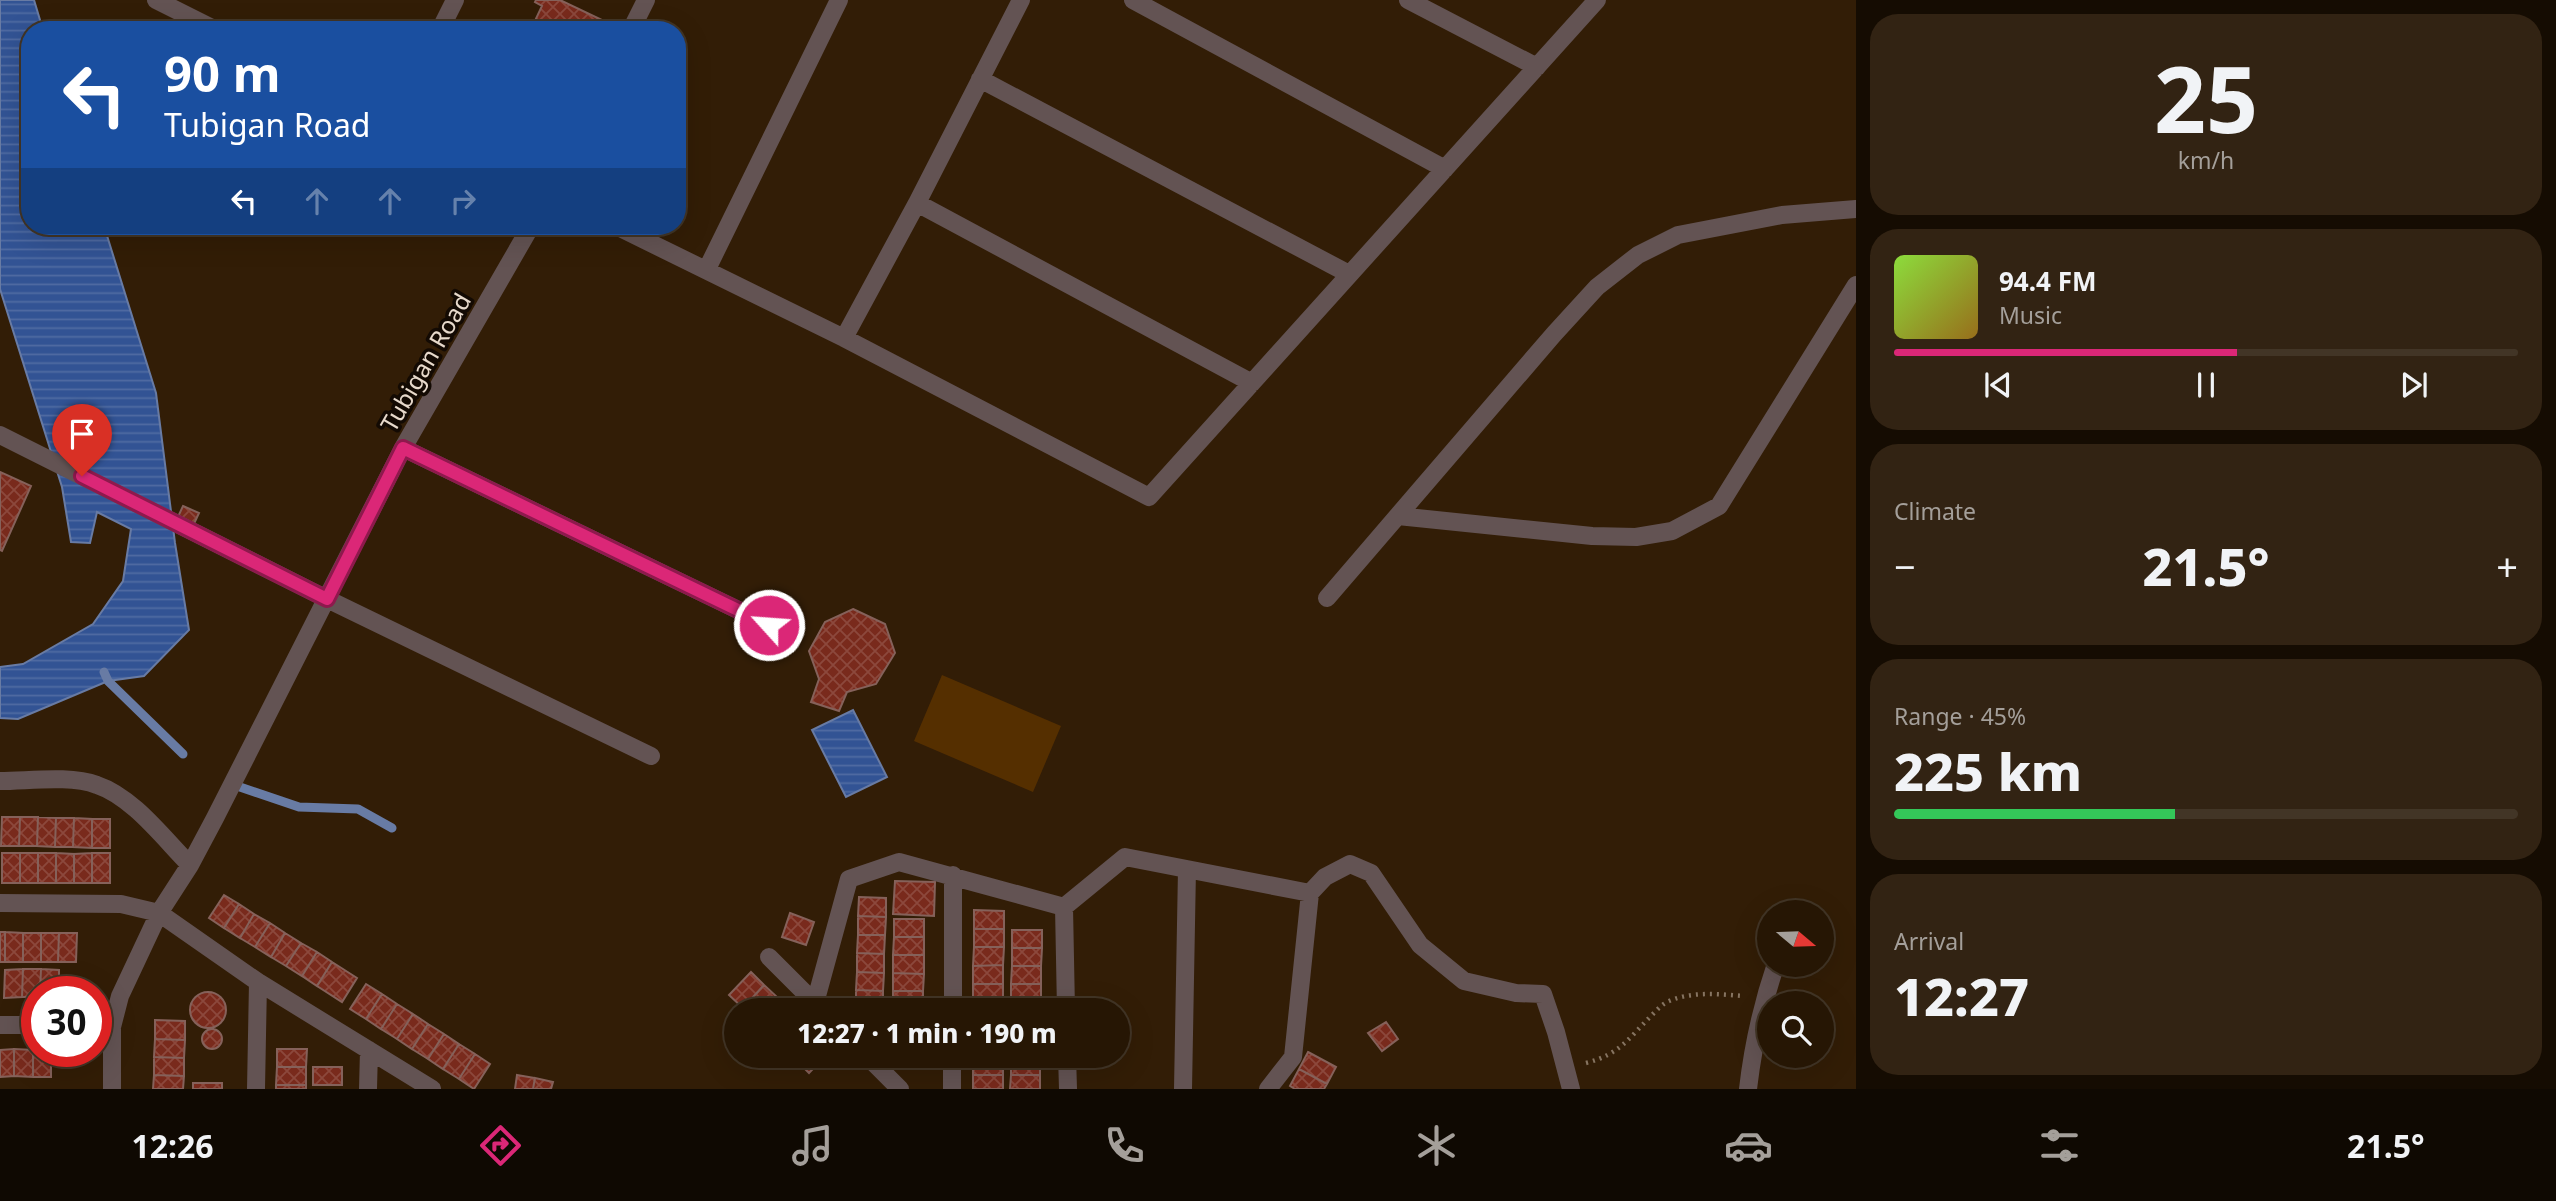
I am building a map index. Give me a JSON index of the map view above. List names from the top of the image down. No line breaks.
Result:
{"streets":{"street":["Tubigan Road"]},"north":"right","page":{"tile":[["25","km/h"],"Climate",["Range · 45%","225 km"],["Arrival","12:27"]],"turn":["90 m","Tubigan Road"],"song":["94.4 FM","Music"],"heat":["−","21.5°","+"],"limit":"30","trip":"12:27 · 1 min · 190 m","tabs":["12:26","21.5°"]}}
